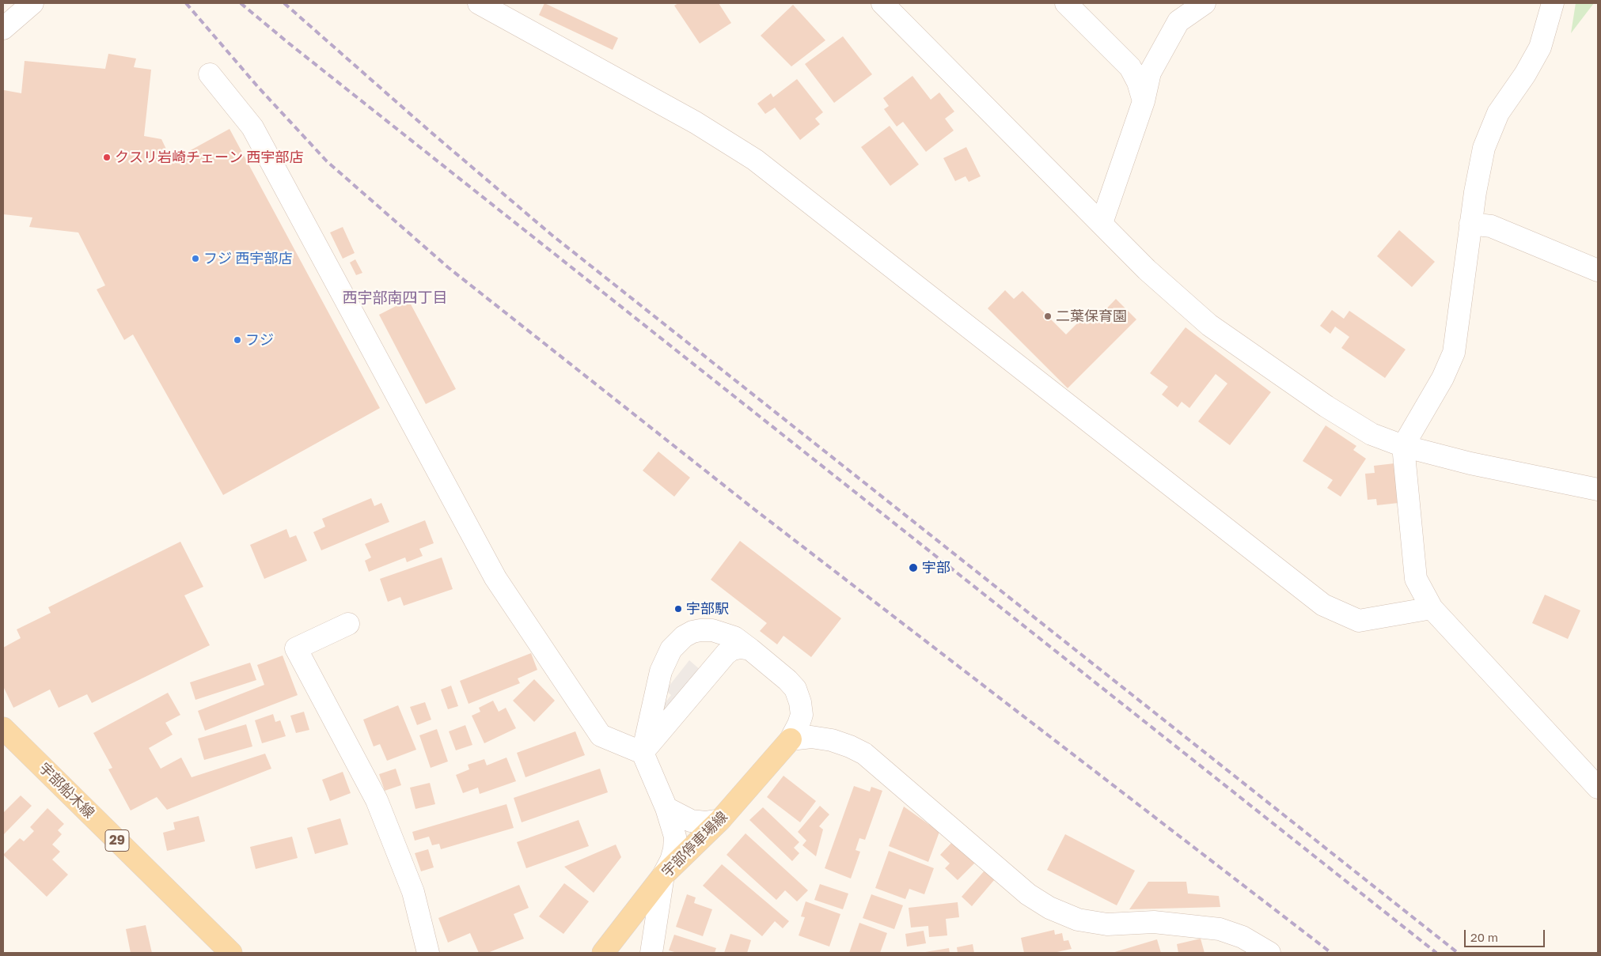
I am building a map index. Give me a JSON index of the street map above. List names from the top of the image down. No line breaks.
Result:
{"streets":{"main road":["宇部船木線","29","宇部停車場線"]},"districts":["西宇部南四丁目"],"places":["クスリ岩崎チェーン 西宇部店","フジ 西宇部店","二葉保育園","フジ","宇部","宇部駅"],"scale_bar":"20 m"}
